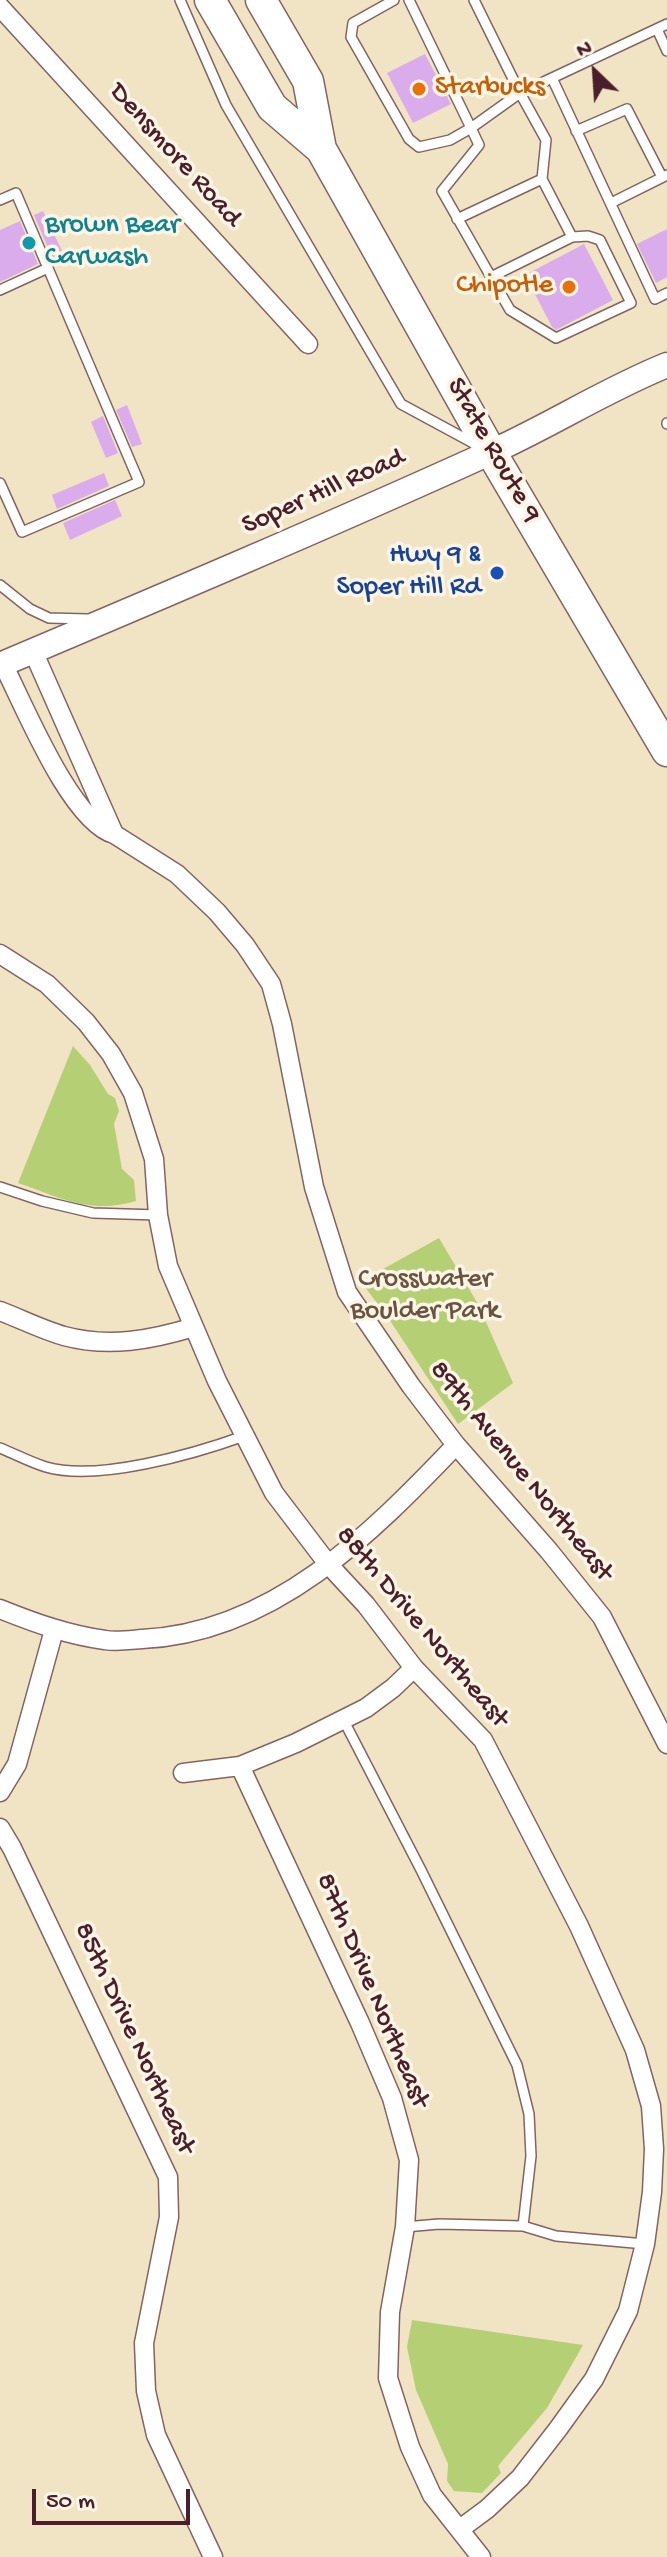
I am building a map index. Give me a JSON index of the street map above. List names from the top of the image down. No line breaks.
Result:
{"streets":{"main road":["State Route 9"],"street":["Densmore Road","Soper Hill Road","89th Avenue Northeast","88th Drive Northeast","87th Drive Northeast","85th Drive Northeast"]},"crossings":[["State Route 9","Soper Hill Road"],["Soper Hill Road","89th Avenue Northeast"],["88th Drive Northeast","87th Drive Northeast"]],"parks":["Crosswater Boulder Park"],"places":["Starbucks","Brown Bear Carwash","Chipotle","Hwy 9 & Soper Hill Rd"],"scale_bar":"50 m","north":"top left"}
